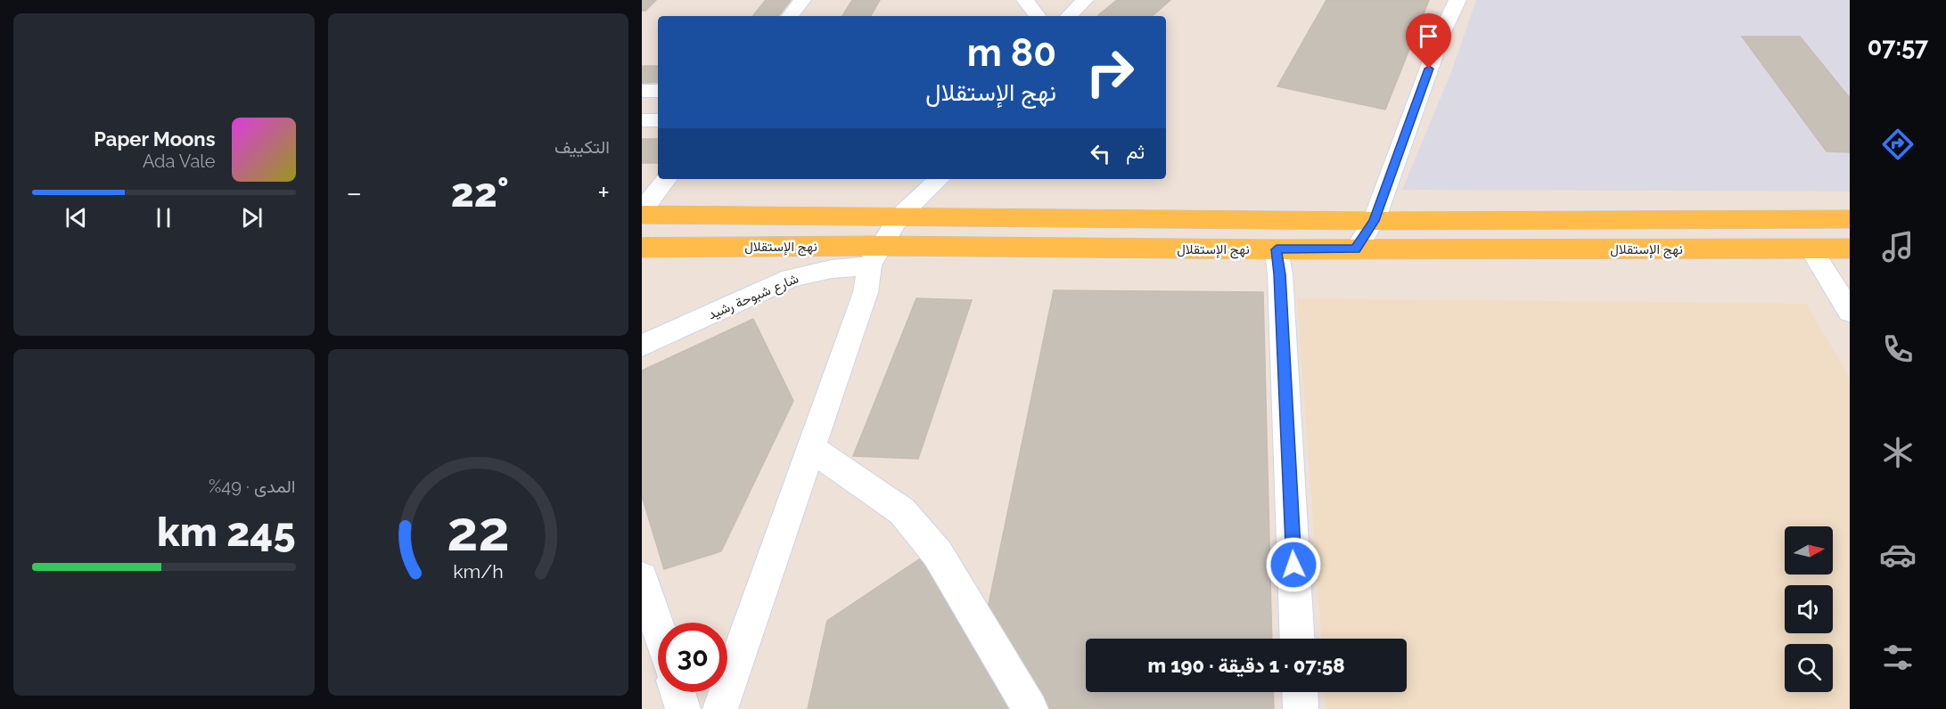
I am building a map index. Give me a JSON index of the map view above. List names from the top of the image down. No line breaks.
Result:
{"streets":{"main road":["نهج الإستقلال"],"street":["شارع شبوحة رشيد"]},"crossings":[["نهج الإستقلال","شارع شبوحة رشيد"]],"north":"right","page":{"tabs":"07:57","tile":["التكييف",["المدى · 49%","245 km"]],"turn":["80 m","نهج الإستقلال"],"song":["Paper Moons","Ada Vale"],"then":"ثم","heat":["−","22°","+"],"limit":"30","trip":"07:58 · 1 دقيقة · 190 m","gauge":["22","km/h"]}}
